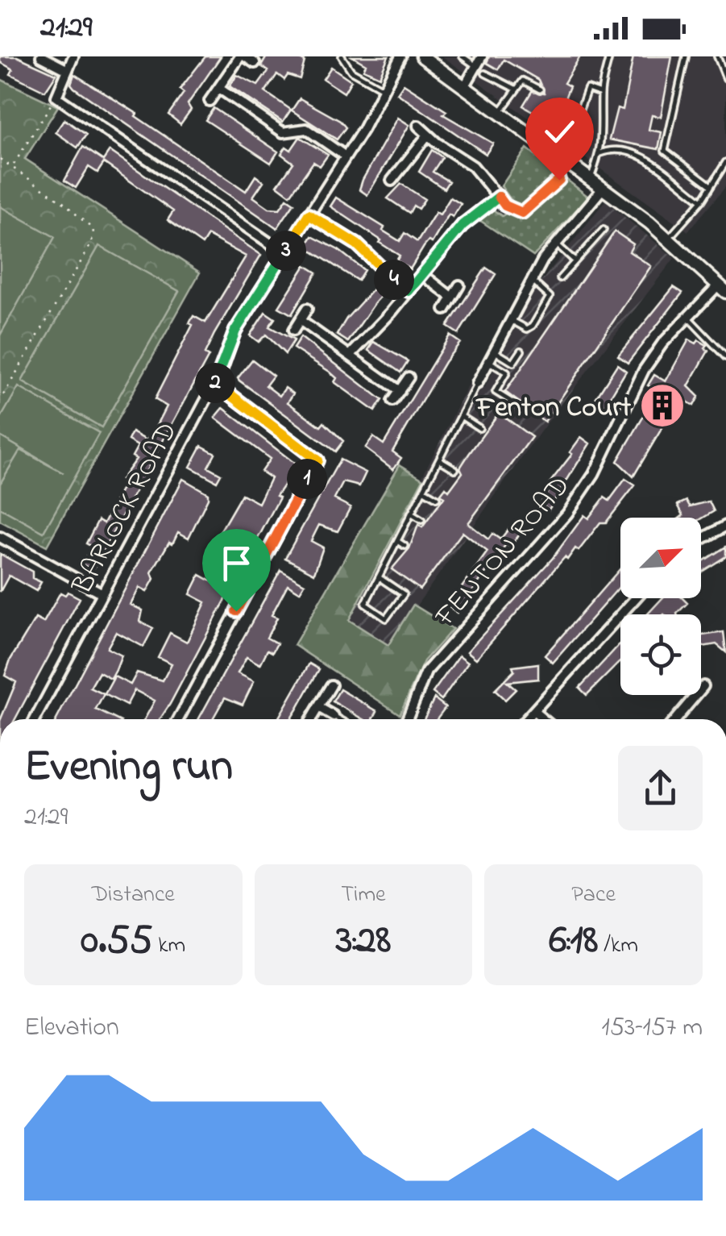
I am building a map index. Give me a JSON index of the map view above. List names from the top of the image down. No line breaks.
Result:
{"streets":{"street":["BARLOCK ROAD","FENTON ROAD"]},"places":{"building":["Fenton Court"]},"north":"top right","page":{"status":"21:29","pins":["3","4","2","1"],"heading":["Evening run","21:29"],"stats":[["Distance","0.55 km"],["Time","3:28"],["Pace","6:18 /km"]],"chart":["Elevation","153–157 m"]}}
